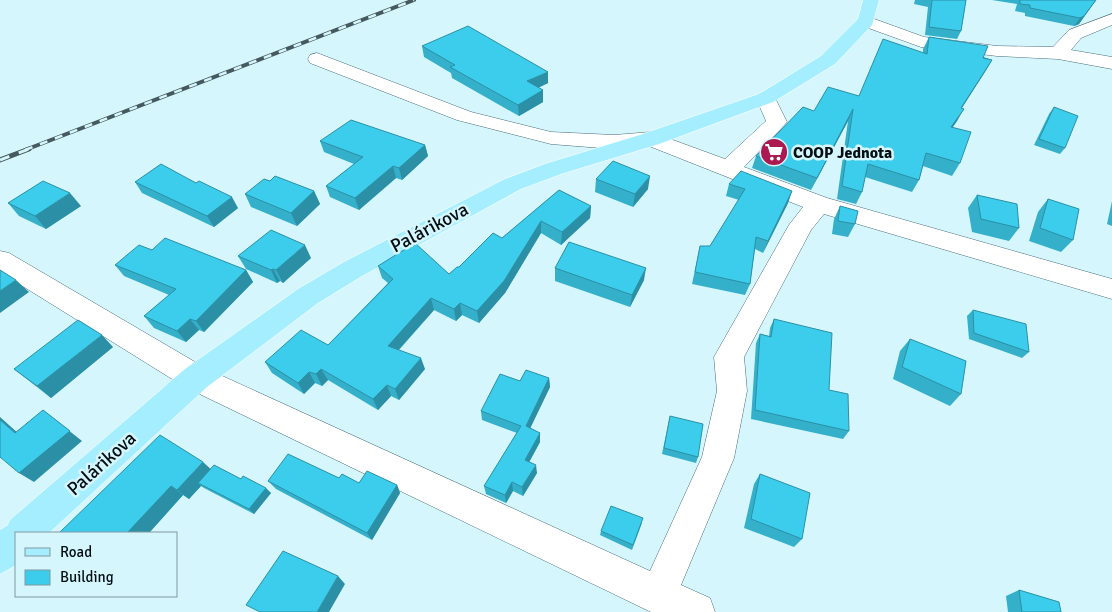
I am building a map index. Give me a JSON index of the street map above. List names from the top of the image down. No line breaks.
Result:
{"streets":{"main road":["Palárikova"]},"places":{"supermarket":["COOP Jednota"]},"legend":["Road","Building"]}
